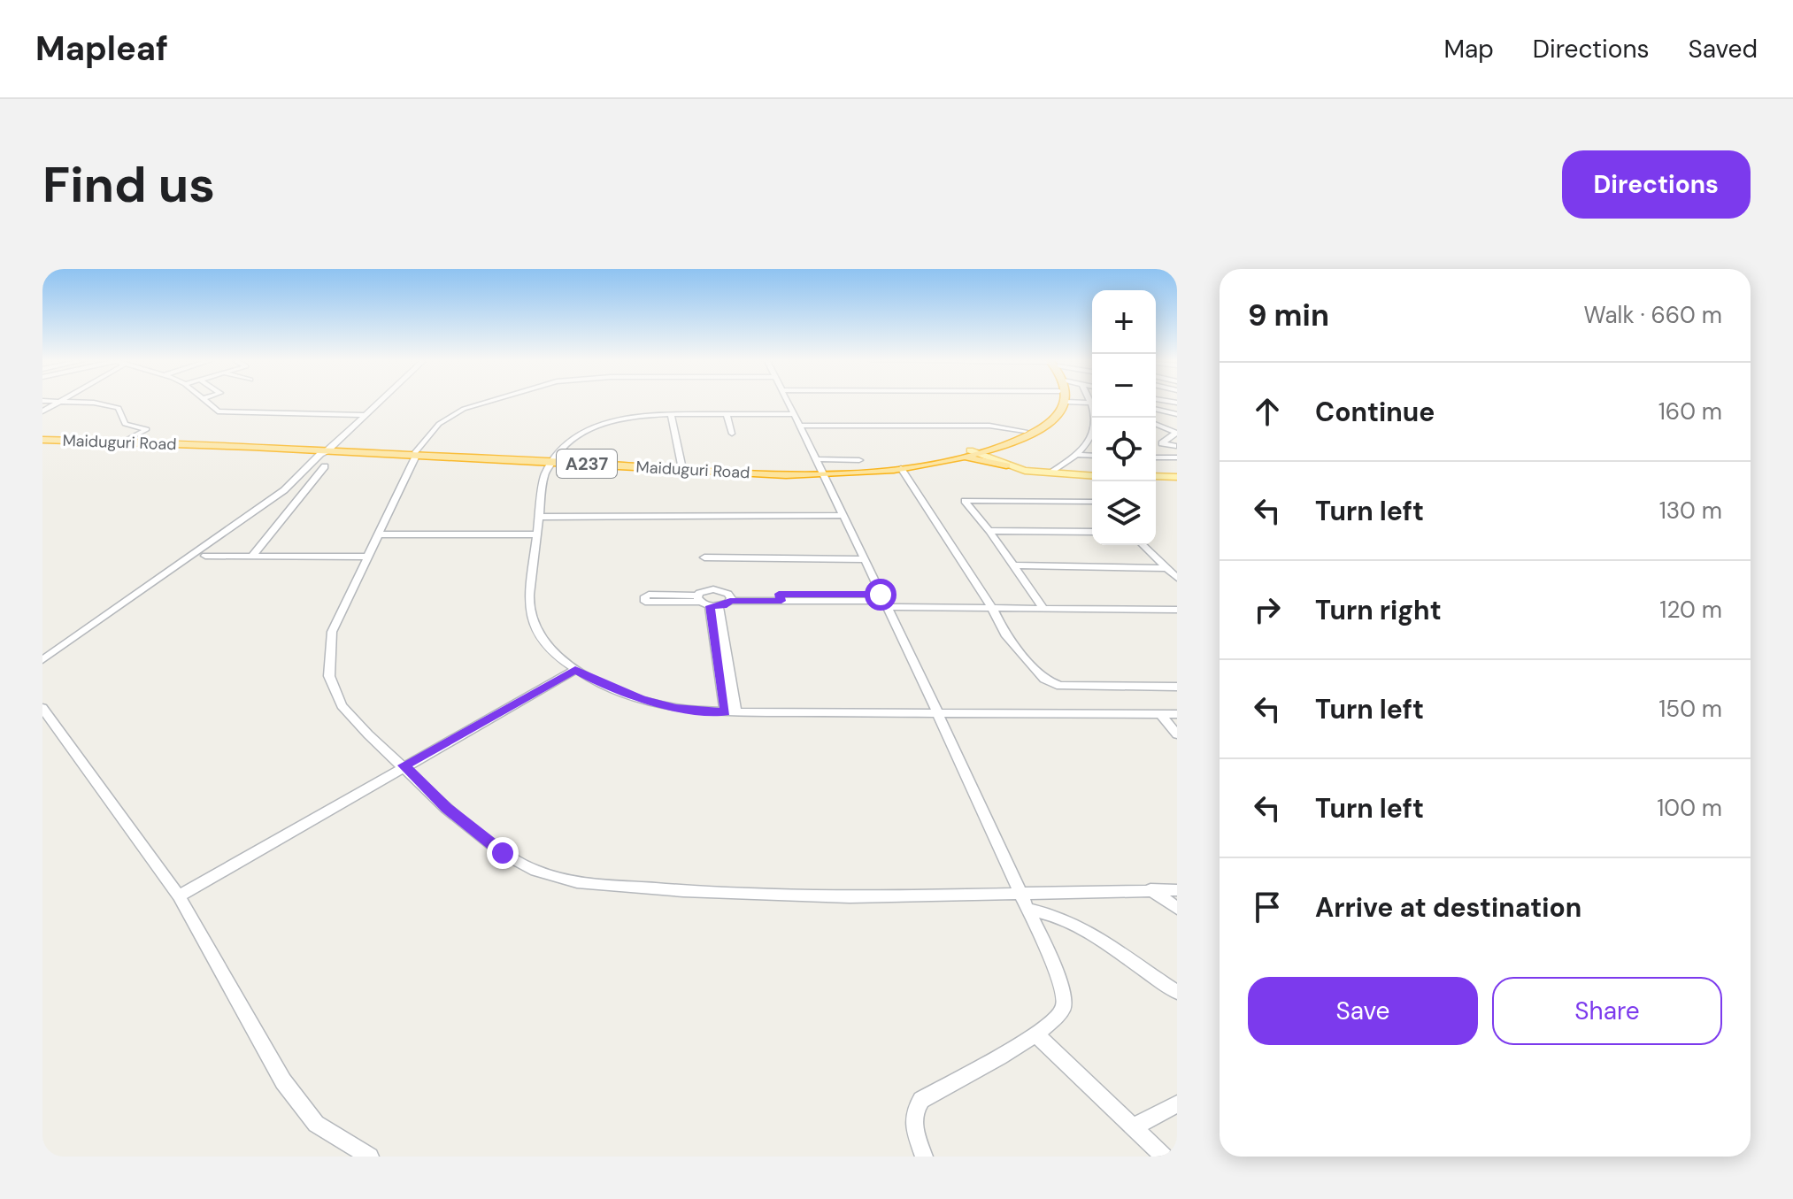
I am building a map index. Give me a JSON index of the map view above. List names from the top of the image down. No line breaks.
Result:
{"streets":{"highway":["Maiduguri Road","A237"]},"page":{"header":"Mapleaf","nav":["Map","Directions","Saved"],"buttons":["Directions",["Save","Share"]],"title":"Find us","heading":["9 min","Walk · 660 m"],"map_buttons":["+","−"],"list":[["Continue","160 m"],["Turn left","130 m"],["Turn right","120 m"],["Turn left","150 m"],["Turn left","100 m"],"Arrive at destination"]}}
